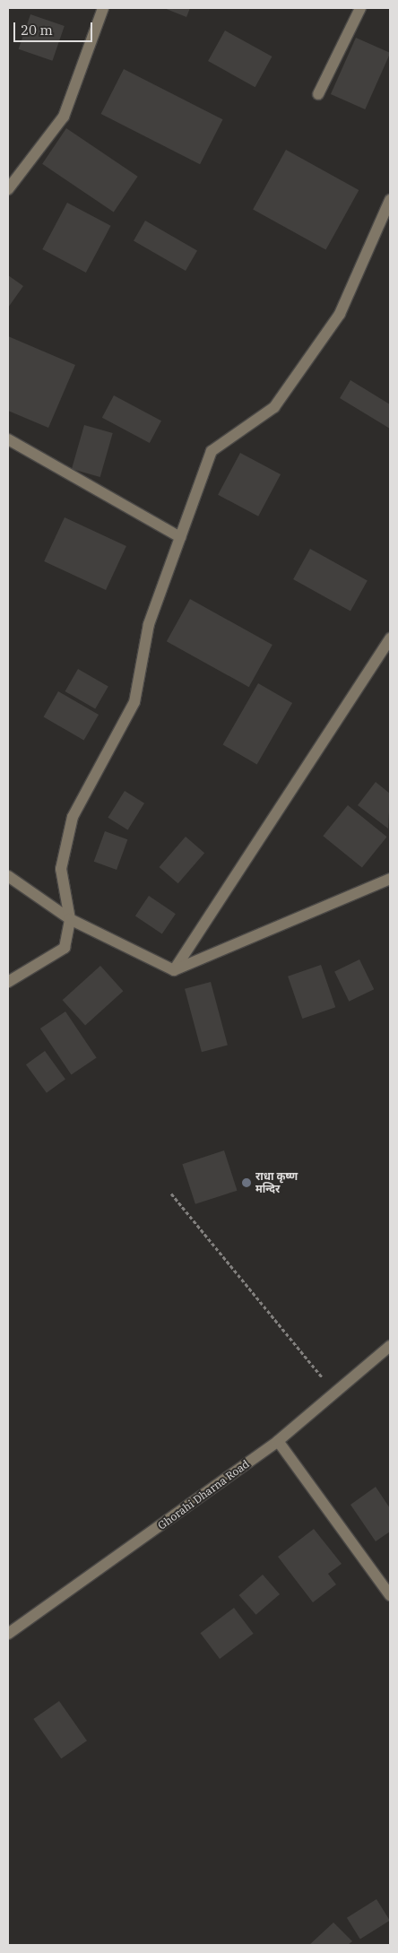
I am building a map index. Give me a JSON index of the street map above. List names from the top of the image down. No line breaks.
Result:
{"streets":{"street":["Ghorahi Dharna Road"]},"places":["राधा कृष्ण मन्दिर"],"scale_bar":"20 m"}
